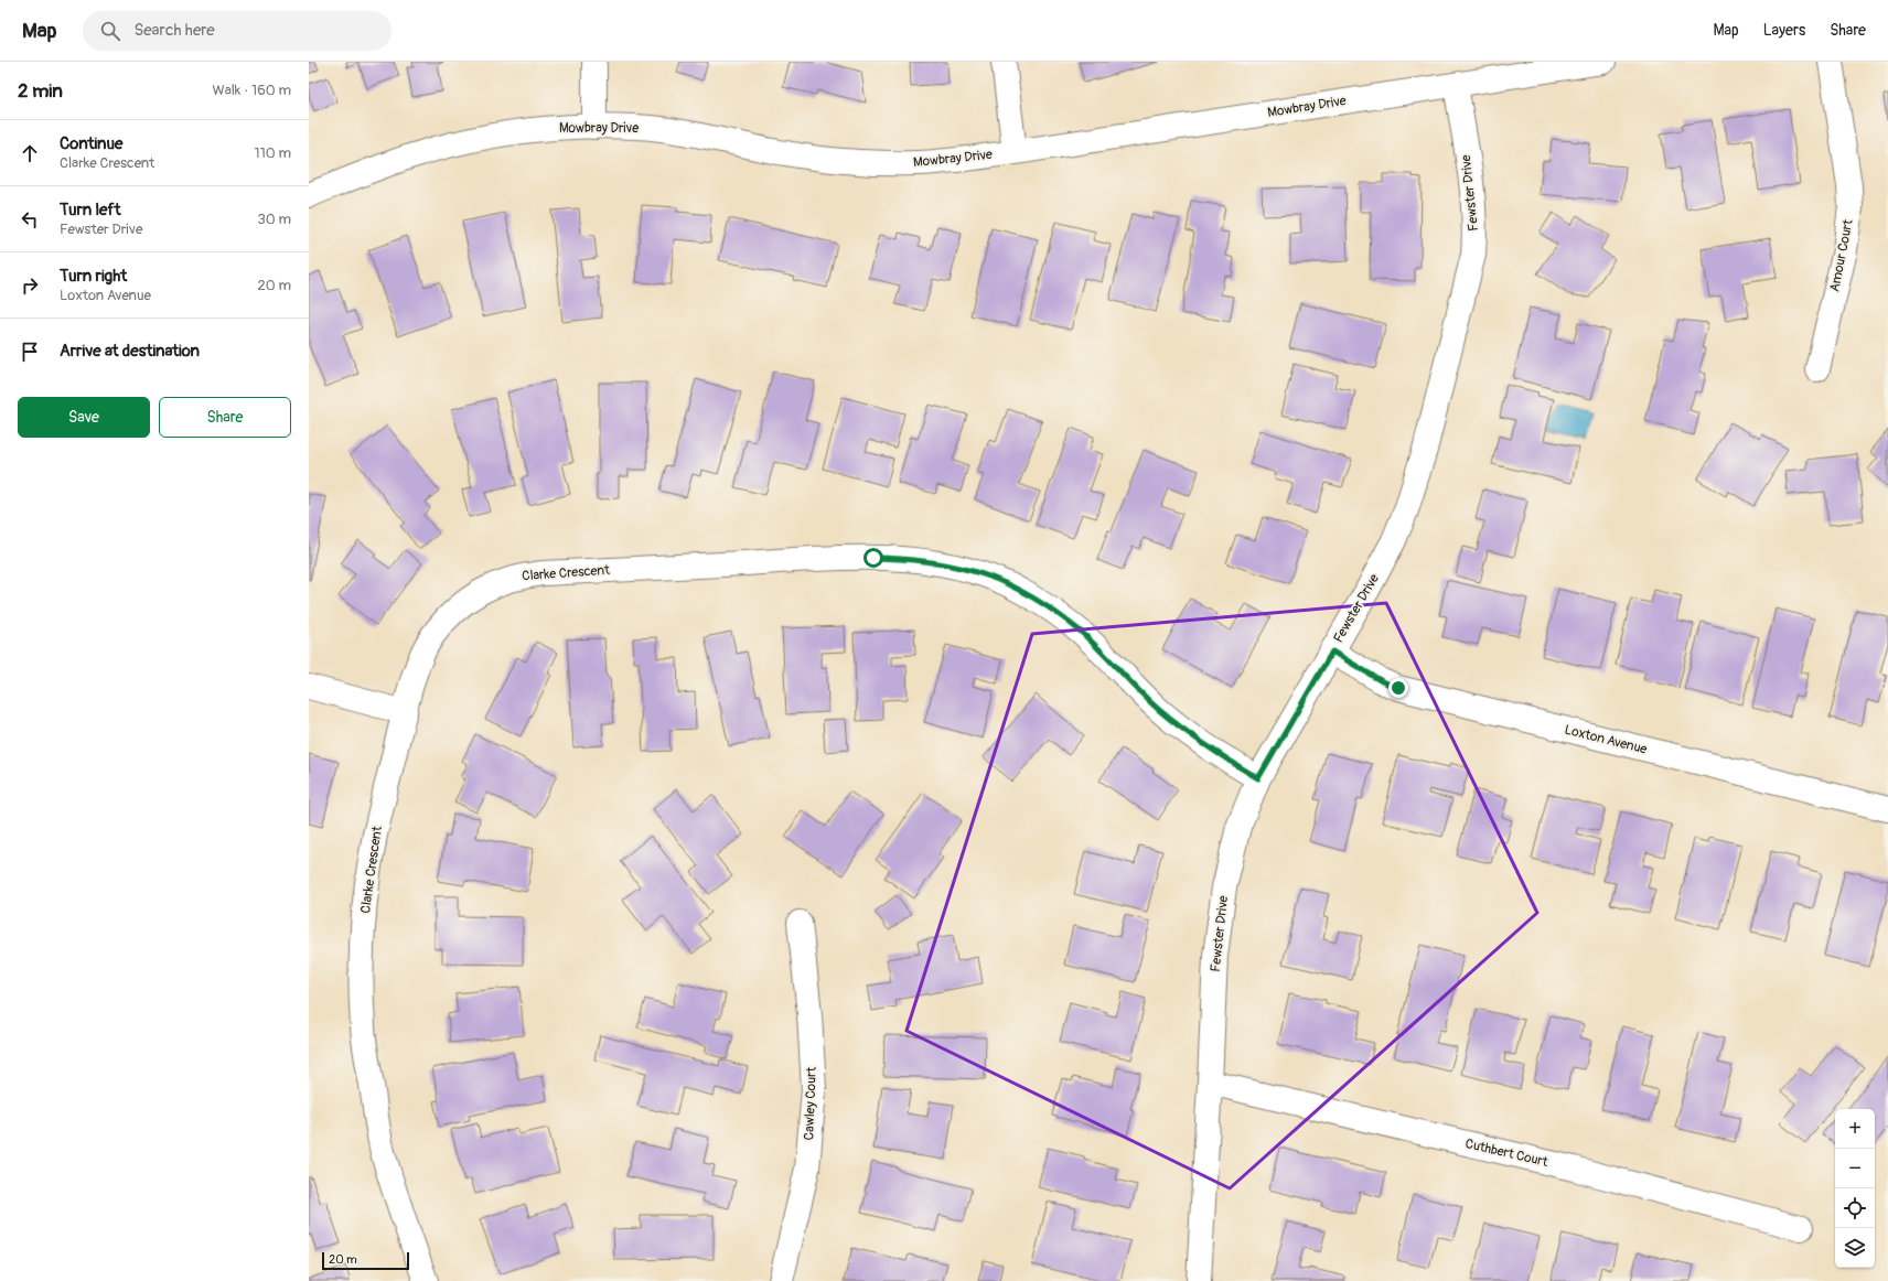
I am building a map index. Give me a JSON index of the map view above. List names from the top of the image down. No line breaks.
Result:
{"streets":{"street":["Mowbray Drive","Fewster Drive","Amour Court","Clarke Crescent","Loxton Avenue","Cawley Court","Cuthbert Court"]},"crossings":[["Mowbray Drive","Fewster Drive"],["Fewster Drive","Clarke Crescent"],["Fewster Drive","Loxton Avenue"],["Fewster Drive","Cuthbert Court"]],"scale_bar":"20 m","page":{"header":"Map","search":"Search here","nav":["Map","Layers","Share"],"heading":["2 min","Walk · 160 m"],"list":[["Continue","Clarke Crescent","110 m"],["Turn left","Fewster Drive","30 m"],["Turn right","Loxton Avenue","20 m"],"Arrive at destination"],"buttons":["Save","Share"],"map_buttons":["+","−"],"scale":"20 m"}}
